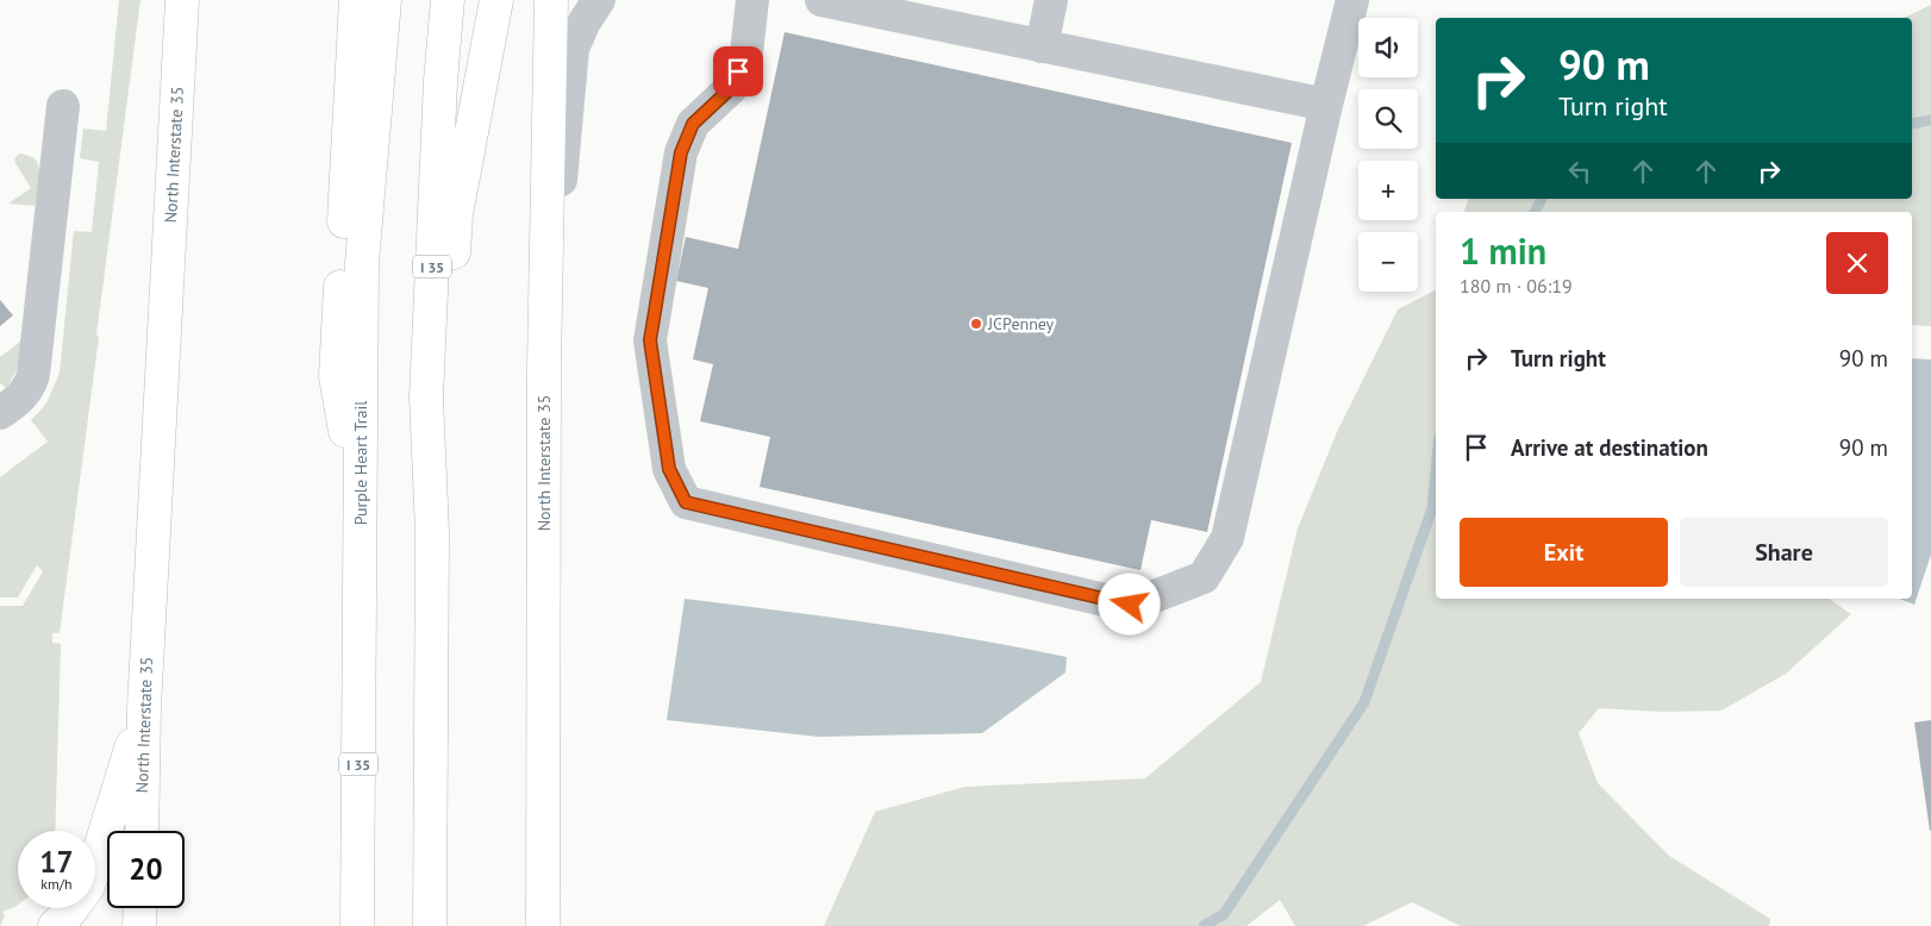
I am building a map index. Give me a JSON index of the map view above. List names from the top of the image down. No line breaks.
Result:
{"streets":{"main road":["North Interstate 35","I 35","Purple Heart Trail"]},"places":["JCPenney"],"page":{"map_buttons":["+","−"],"turn":["90 m","Turn right"],"heading":["1 min","180 m · 06:19"],"list":[{"name":"Turn right","value":"90 m"},{"name":"Arrive at destination","value":"90 m"}],"buttons":["Exit","Share"],"speed":"17 km/h","limit":"20"}}
